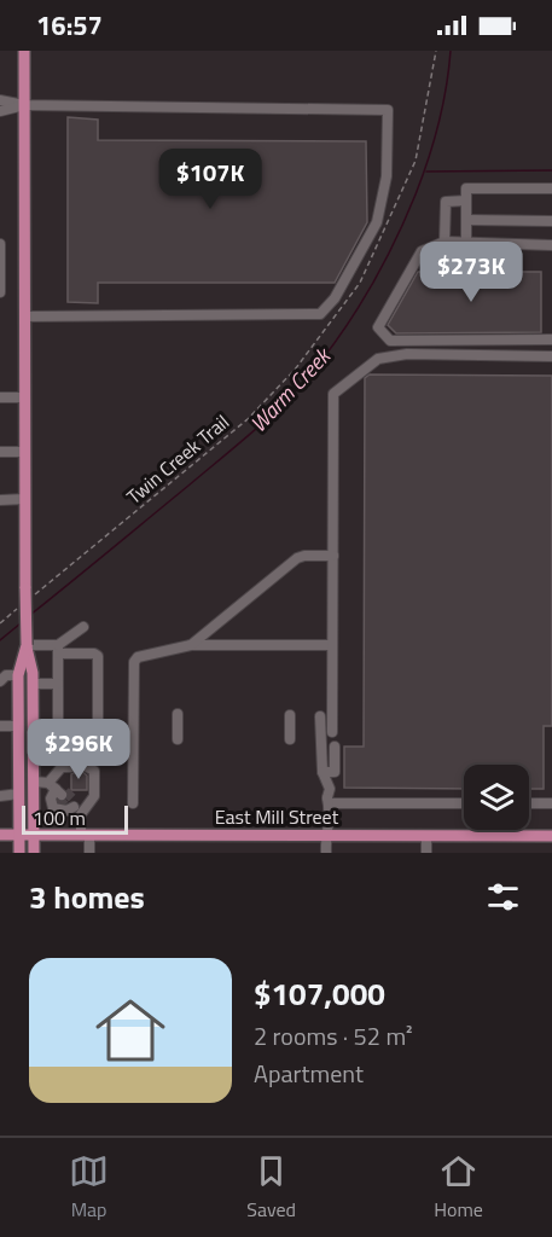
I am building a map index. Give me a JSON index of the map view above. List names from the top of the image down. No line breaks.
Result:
{"streets":{"main road":["East Mill Street"],"path":["Twin Creek Trail"]},"water":["Warm Creek"],"scale_bar":"100 m","page":{"status":"16:57","price":["$107K","$273K","$296K"],"scale":"100 m","heading":"3 homes","list":[{"name":"$107,000","note":"2 rooms · 52 m² · Apartment"}],"tabs":["Map","Saved","Home"]}}
